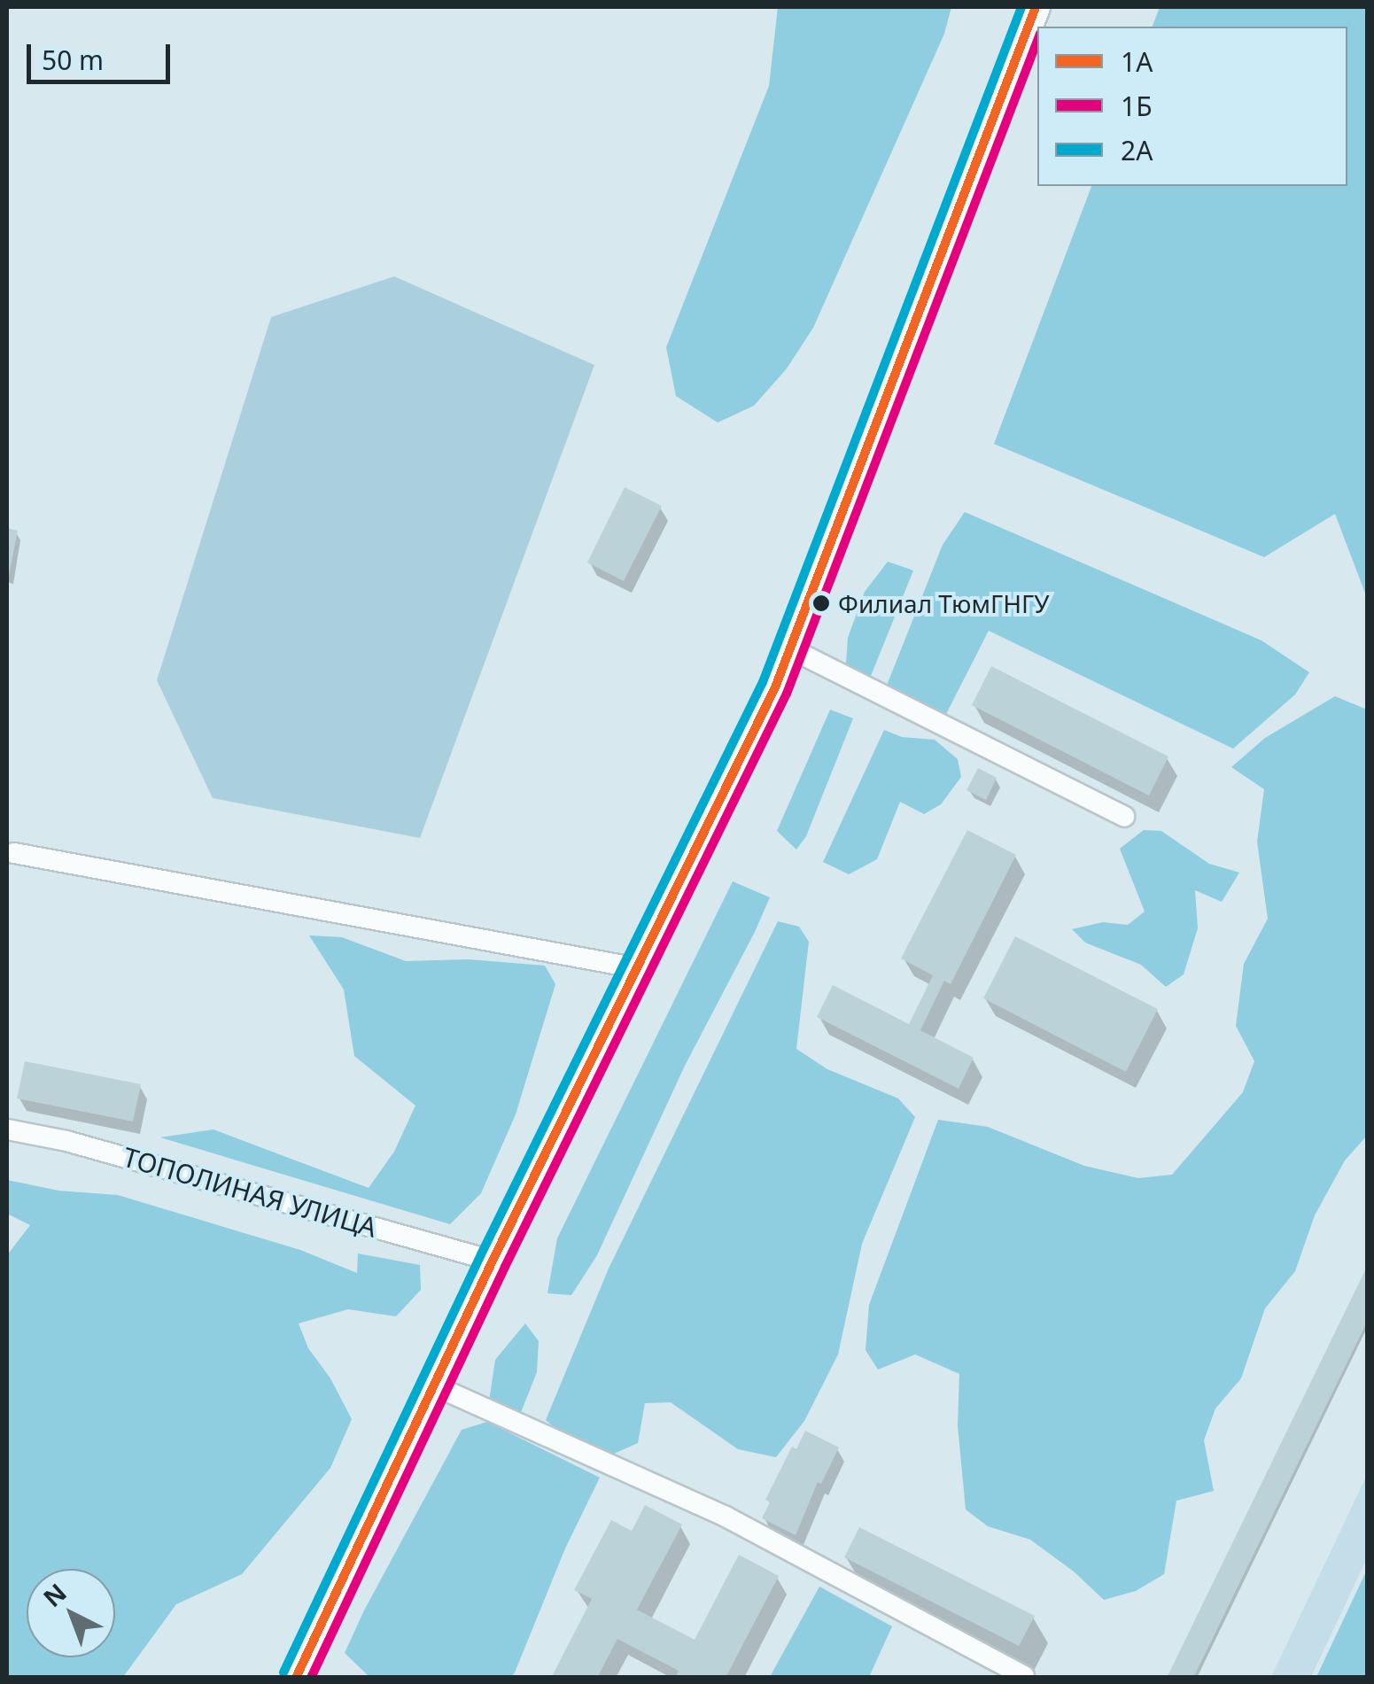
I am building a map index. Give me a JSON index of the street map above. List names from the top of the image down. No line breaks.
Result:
{"streets":{"street":["ТОПОЛИНАЯ УЛИЦА"]},"places":["Филиал ТюмГНГУ"],"lines":["transit line 1А","transit line 2А","transit line 1Б"],"legend":["1А","1Б","2А"],"scale_bar":"50 m","north":"top left"}
